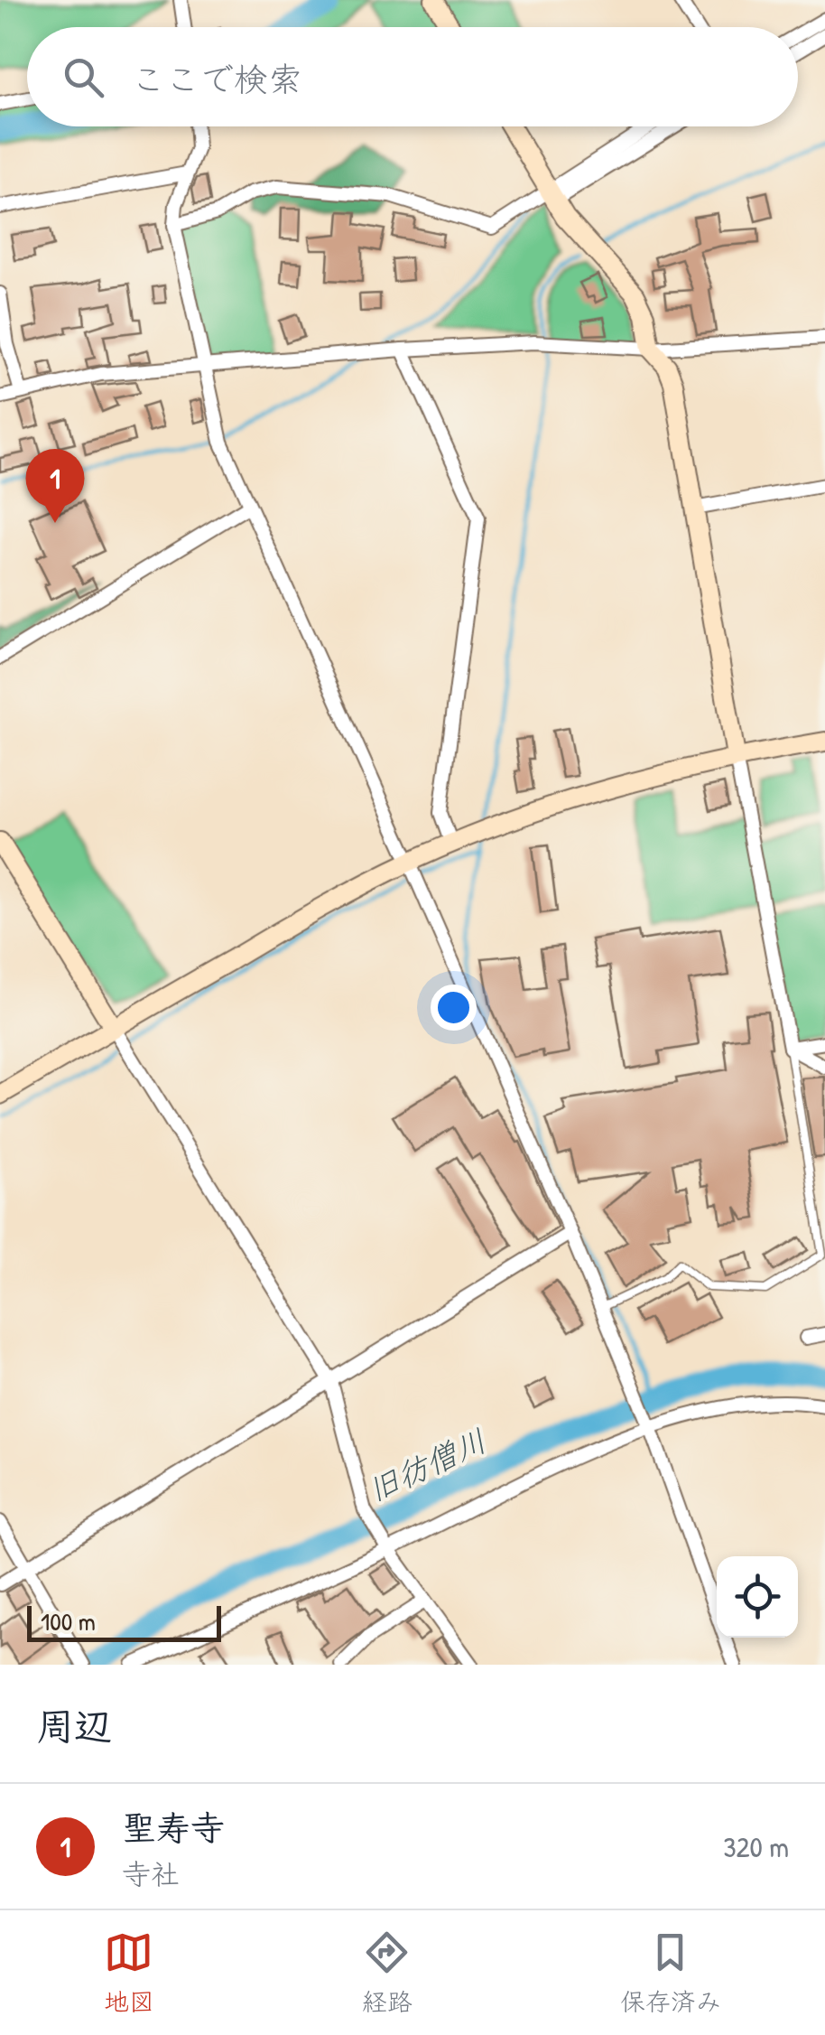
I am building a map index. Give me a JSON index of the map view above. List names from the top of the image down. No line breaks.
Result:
{"water":["旧彷僧川"],"scale_bar":"100 m","page":{"search":"ここで検索","pins":"1","scale":"100 m","heading":"周辺","list":[{"mark":"1","name":"聖寿寺","note":"寺社","value":"320 m"}],"nav":["地図","経路","保存済み"]}}
